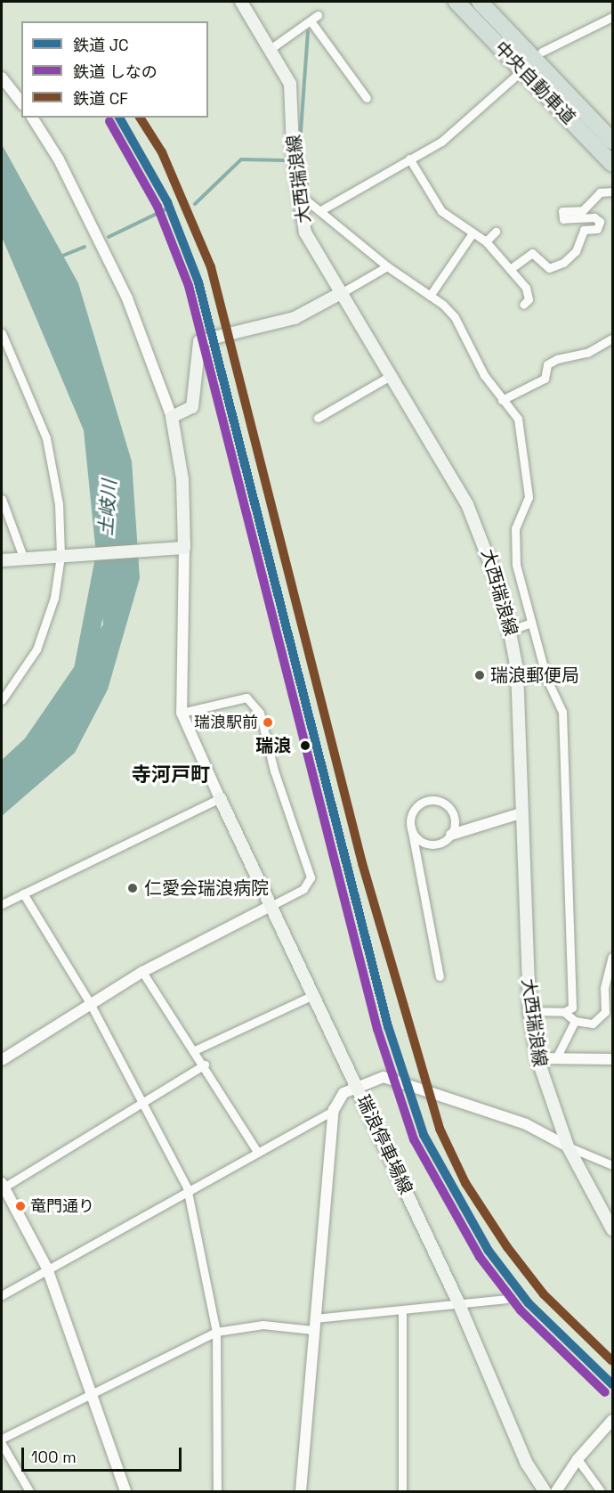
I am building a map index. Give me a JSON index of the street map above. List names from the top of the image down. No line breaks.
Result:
{"streets":{"highway":["中央自動車道"],"main road":["大西瑞浪線","瑞浪停車場線"]},"districts":["寺河戸町"],"water":["土岐川"],"places":["瑞浪郵便局","瑞浪駅前","瑞浪","仁愛会瑞浪病院","竜門通り"],"lines":["rail line JC","rail line CF","rail line しなの"],"legend":["鉄道 JC","鉄道 しなの","鉄道 CF"],"scale_bar":"100 m"}
